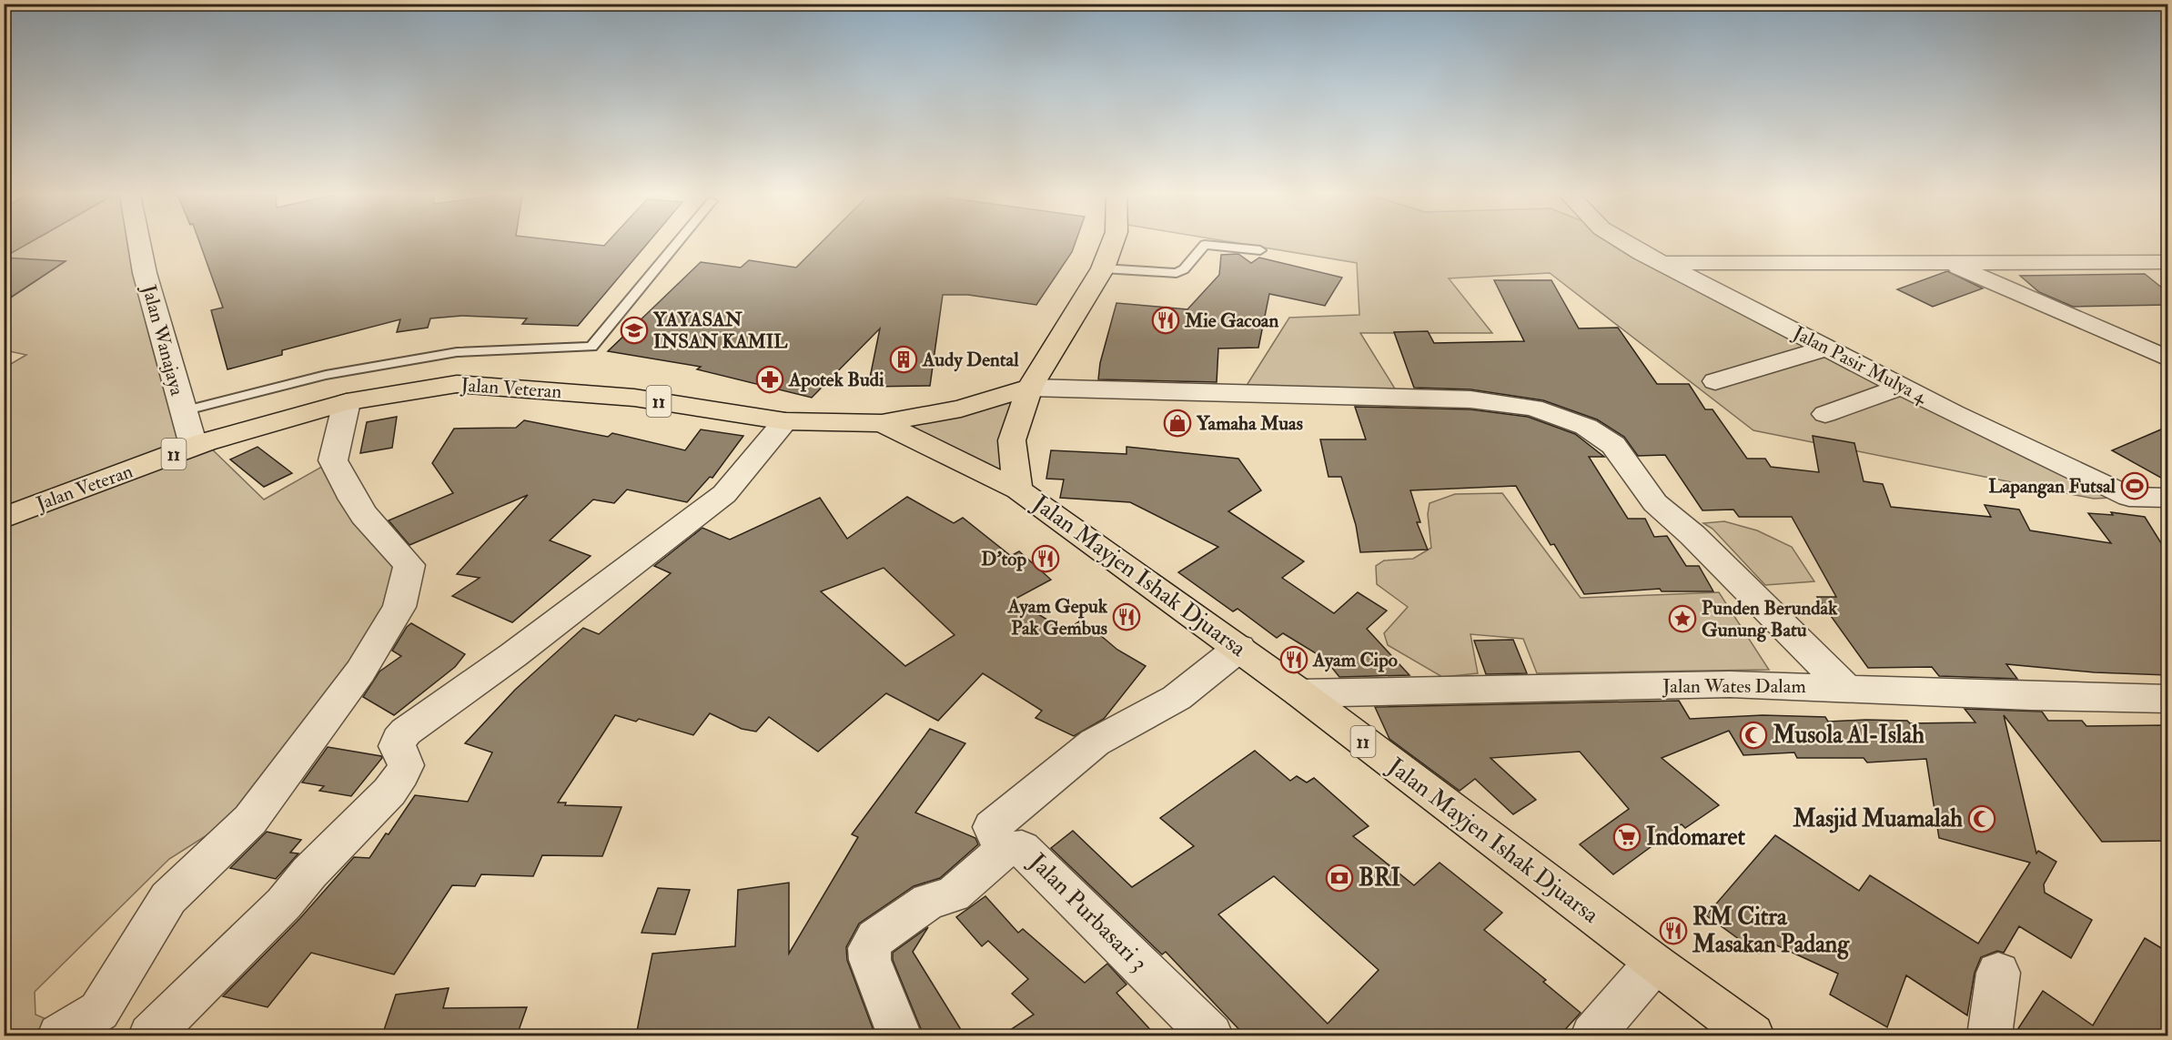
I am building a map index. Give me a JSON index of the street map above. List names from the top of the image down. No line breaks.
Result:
{"streets":{"main road":["Jalan Veteran","11","Jalan Mayjen Ishak Djuarsa"],"street":["Jalan Wanajaya","Jalan Pasir Mulya 4","Jalan Wates Dalam","Jalan Purbasari 3"]},"crossings":[["Jalan Wanajaya","Jalan Veteran"],["Jalan Veteran","Jalan Mayjen Ishak Djuarsa"],["Jalan Mayjen Ishak Djuarsa","Jalan Wates Dalam"],["Jalan Mayjen Ishak Djuarsa","Jalan Purbasari 3"]],"places":{"restaurant":["Mie Gacoan","D'top","Ayam Gepuk Pak Gembus","Ayam Cipo","RM Citra Masakan Padang"],"school or university":["YAYASAN INSAN KAMIL"],"building":["Audy Dental"],"pharmacy":["Apotek Budi"],"shop":["Yamaha Muas"],"sports":["Lapangan Futsal"],"place":["Punden Berundak Gunung Batu"],"mosque":["Musola Al-Islah","Masjid Muamalah"],"supermarket":["Indomaret"],"bank":["BRI"]}}
